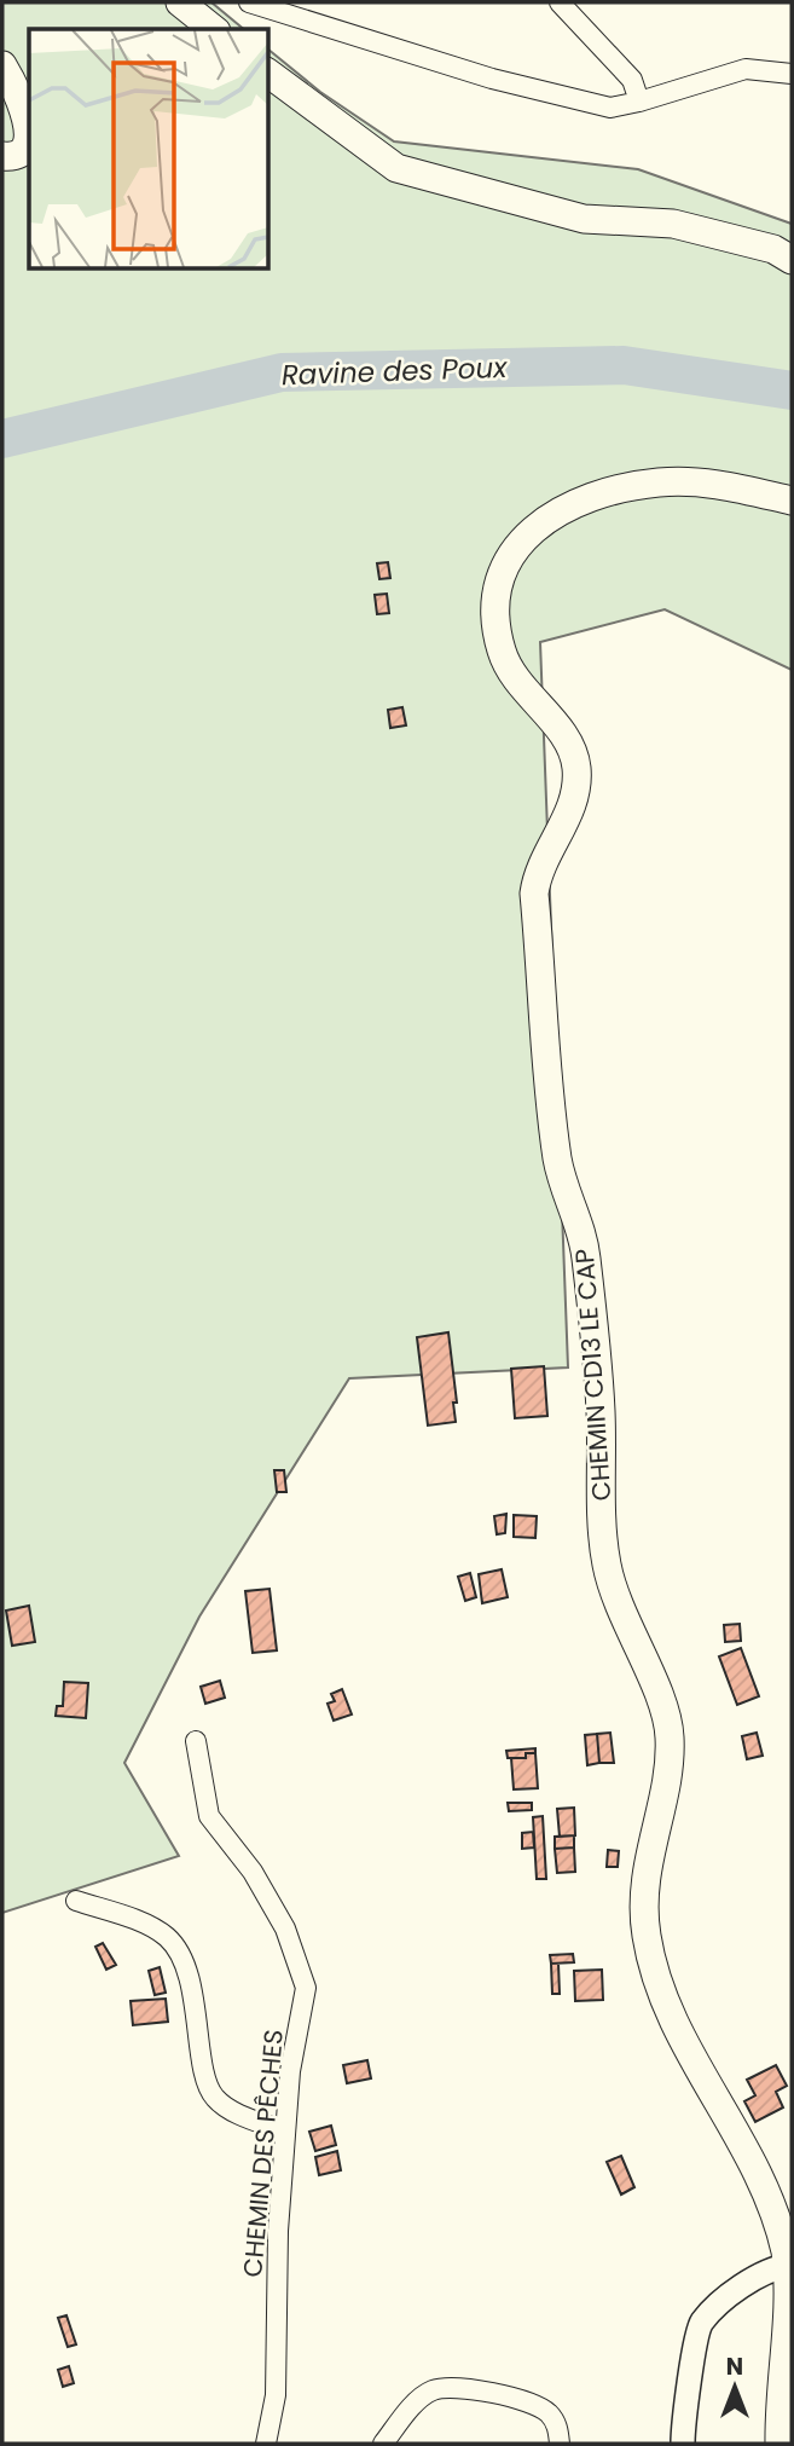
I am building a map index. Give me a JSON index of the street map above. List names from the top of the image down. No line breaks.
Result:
{"streets":{"main road":["CHEMIN CD13 LE CAP"],"street":["CHEMIN DES PÊCHES"]},"water":["Ravine des Poux"],"north":"top"}
